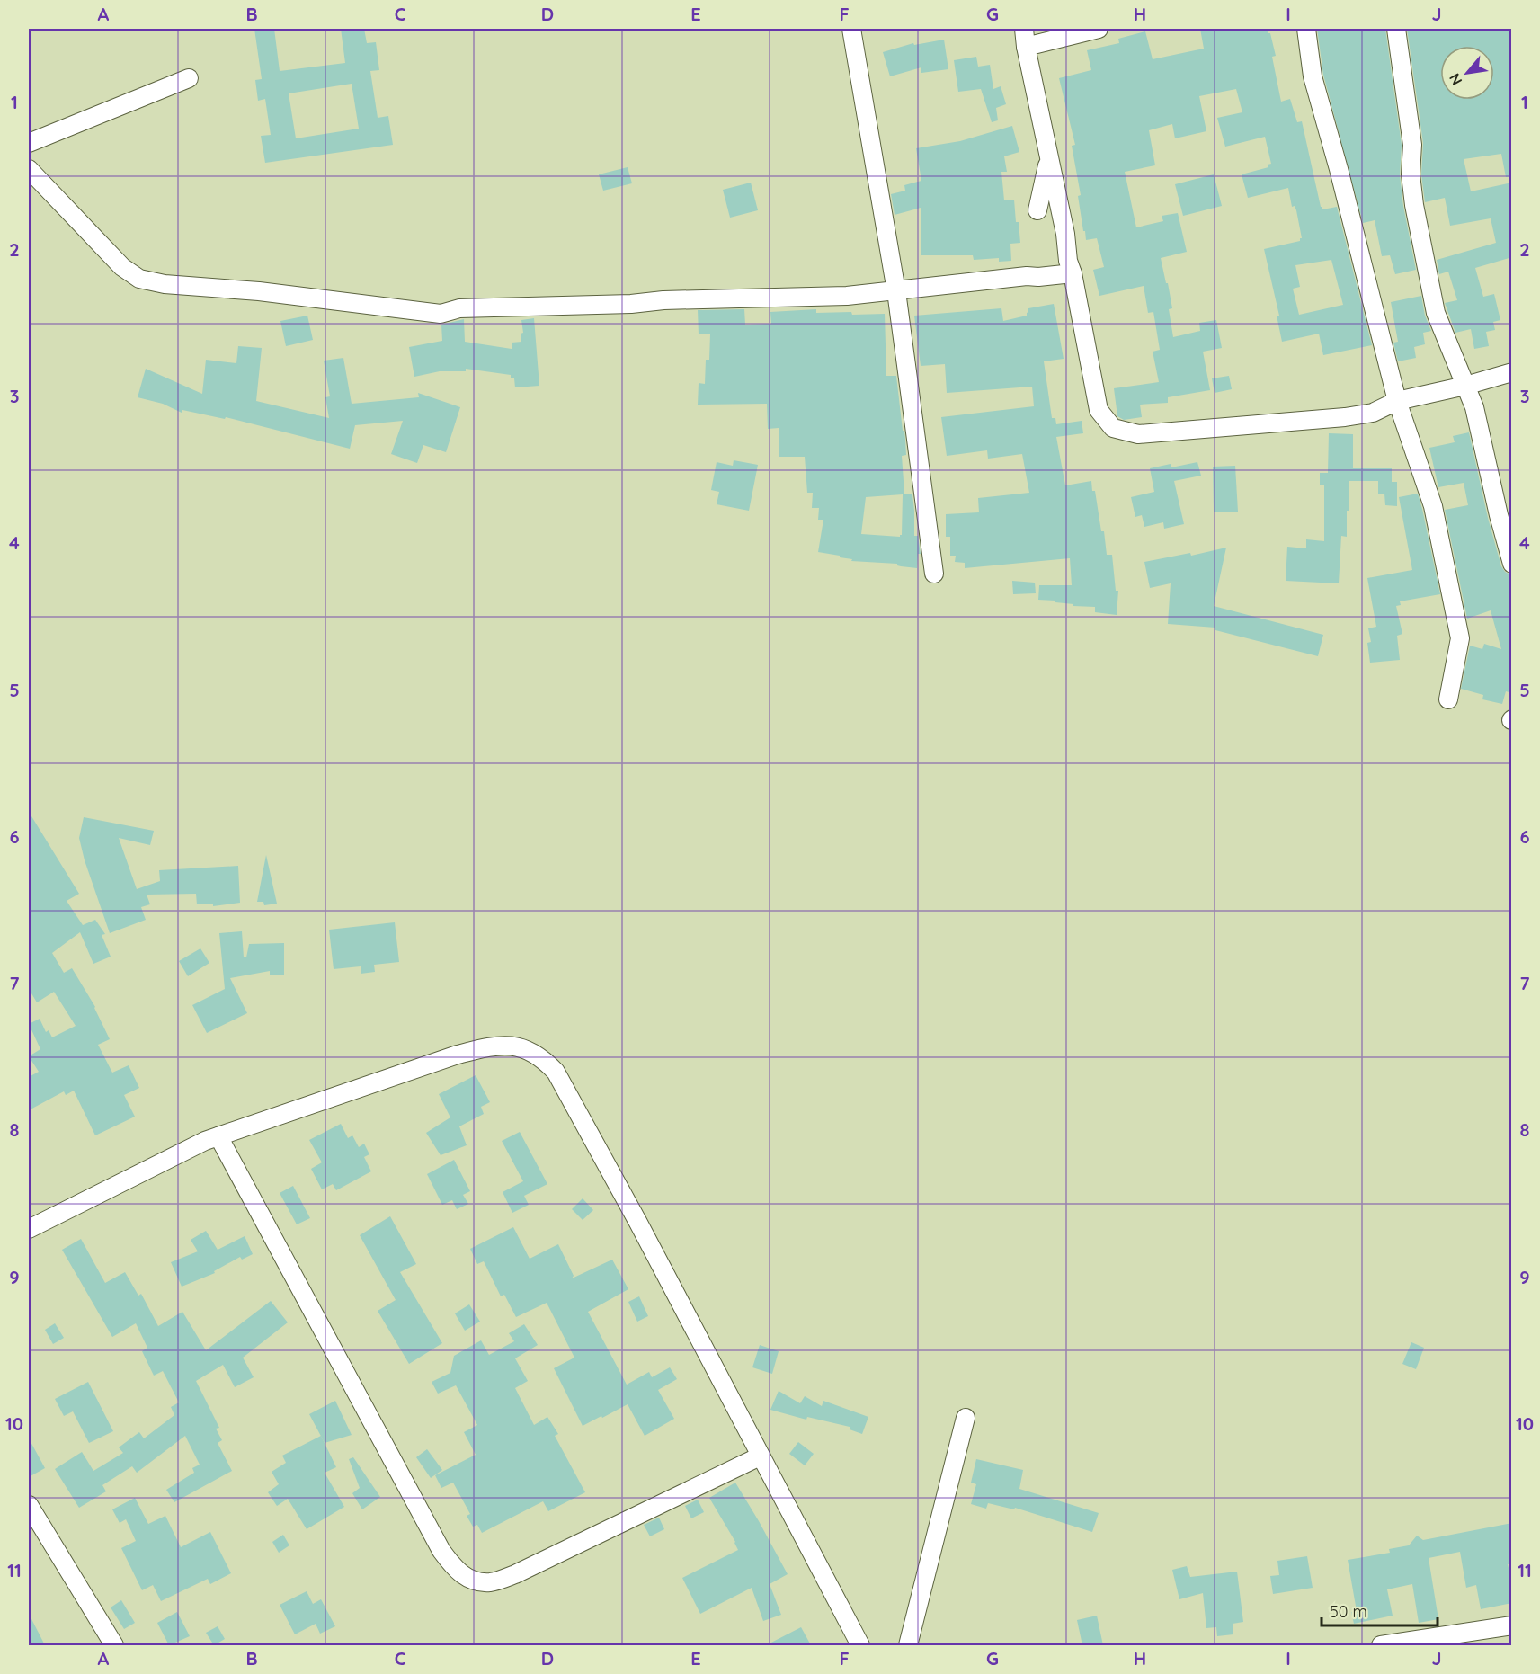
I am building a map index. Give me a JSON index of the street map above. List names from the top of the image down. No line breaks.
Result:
{"scale_bar":"50 m","north":"bottom left","grid":{"columns":["A","B","C","D","E","F","G","H","I","J"],"rows":["1","2","3","4","5","6","7","8","9","10","11"]}}
